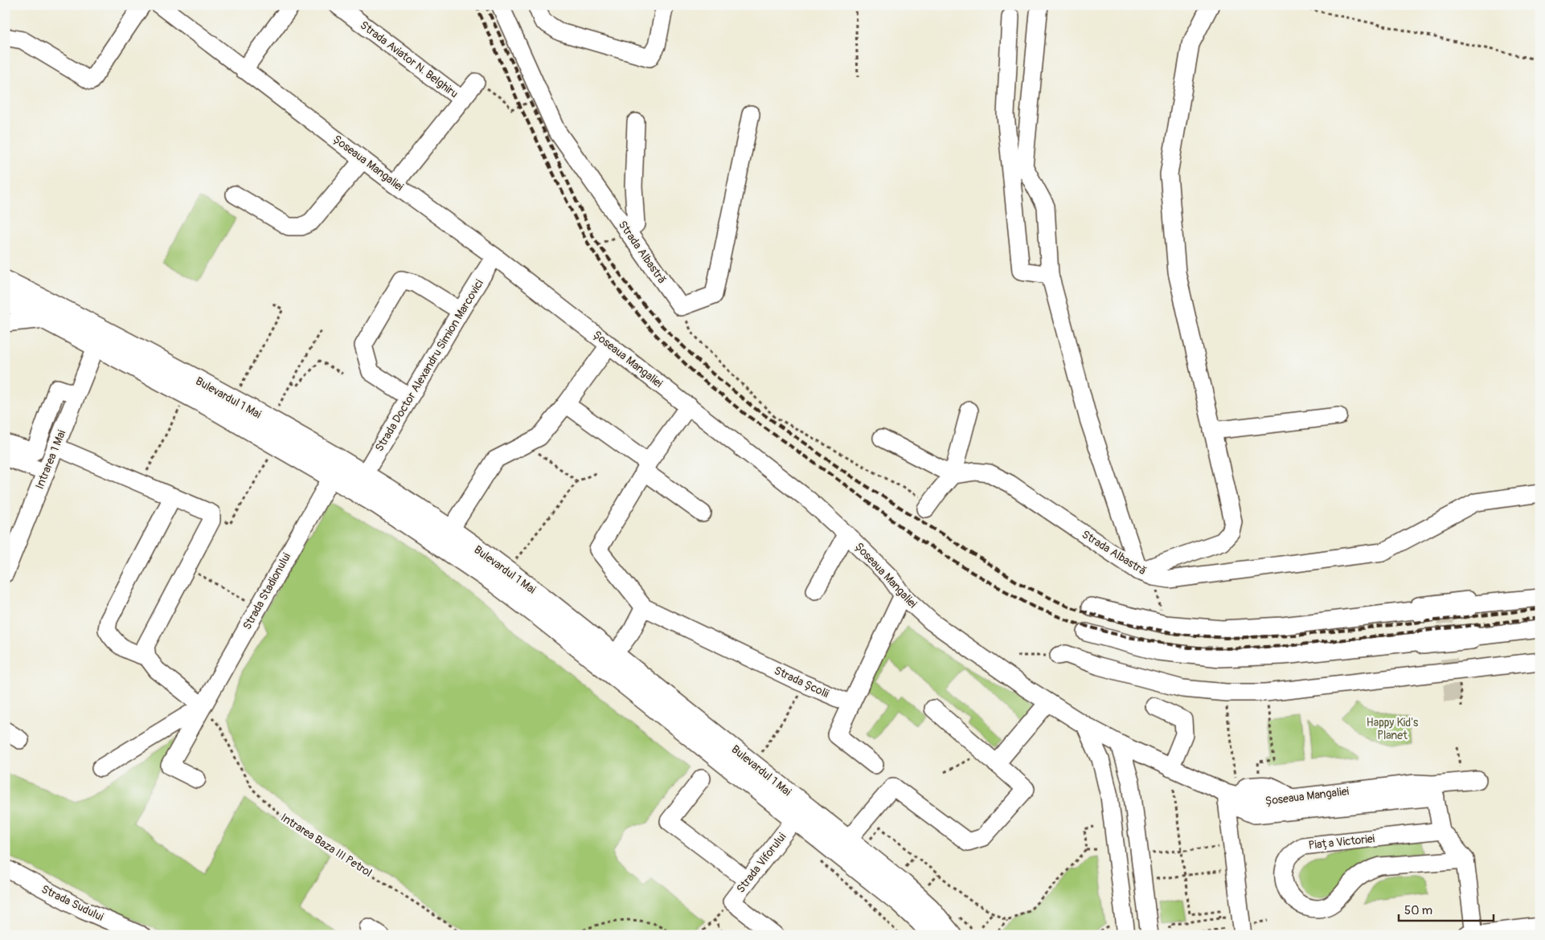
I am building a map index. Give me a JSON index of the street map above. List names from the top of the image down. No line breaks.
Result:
{"streets":{"main road":["Bulevardul 1 Mai"],"street":["Strada Aviator N. Belghiru","Șoseaua Mangaliei","Strada Albastră","Strada Doctor Alexandru Simion Marcovici","Intrarea 1 Mai","Strada Stadionului","Strada Școlii","Piața Victoriei","Strada Viforului","Strada Sudului"],"path":["Intrarea Baza III Petrol"]},"crossings":[["Șoseaua Mangaliei","Strada Doctor Alexandru Simion Marcovici"],["Strada Doctor Alexandru Simion Marcovici","Bulevardul 1 Mai"],["Bulevardul 1 Mai","Intrarea 1 Mai"],["Bulevardul 1 Mai","Strada Stadionului"],["Bulevardul 1 Mai","Strada Viforului"],["Strada Stadionului","Intrarea Baza III Petrol"]],"parks":["Happy Kid's Planet"],"scale_bar":"50 m"}
